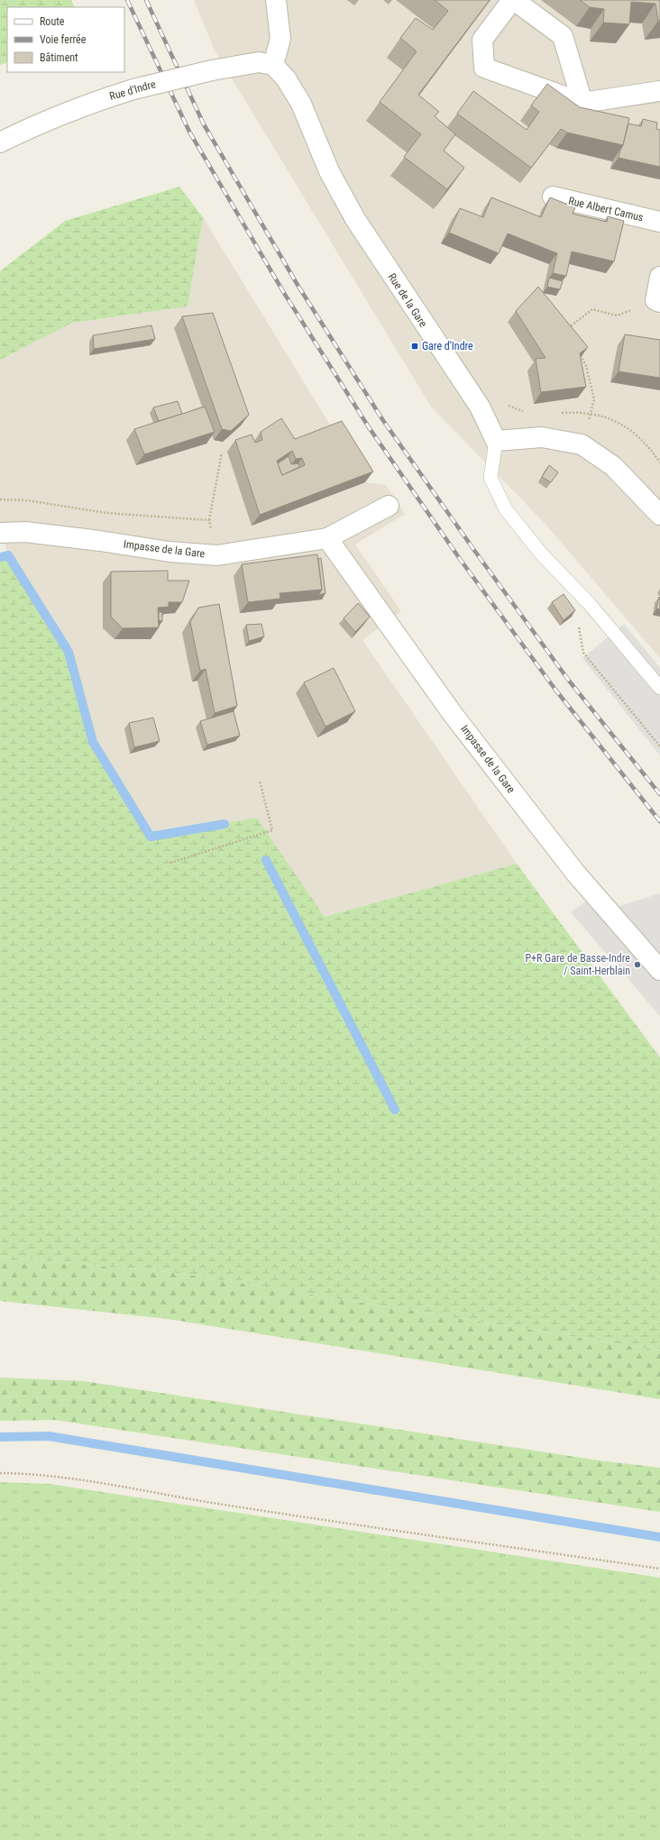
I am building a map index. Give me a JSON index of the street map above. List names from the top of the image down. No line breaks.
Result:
{"streets":{"street":["Rue d'Indre","Rue Albert Camus","Rue de la Gare","Impasse de la Gare"]},"crossings":[["Rue d'Indre","Rue de la Gare"]],"places":{"transit":["Gare d'Indre"],"other":["P+R Gare de Basse-Indre / Saint-Herblain"]},"legend":["Route","Voie ferrée","Bâtiment"]}
